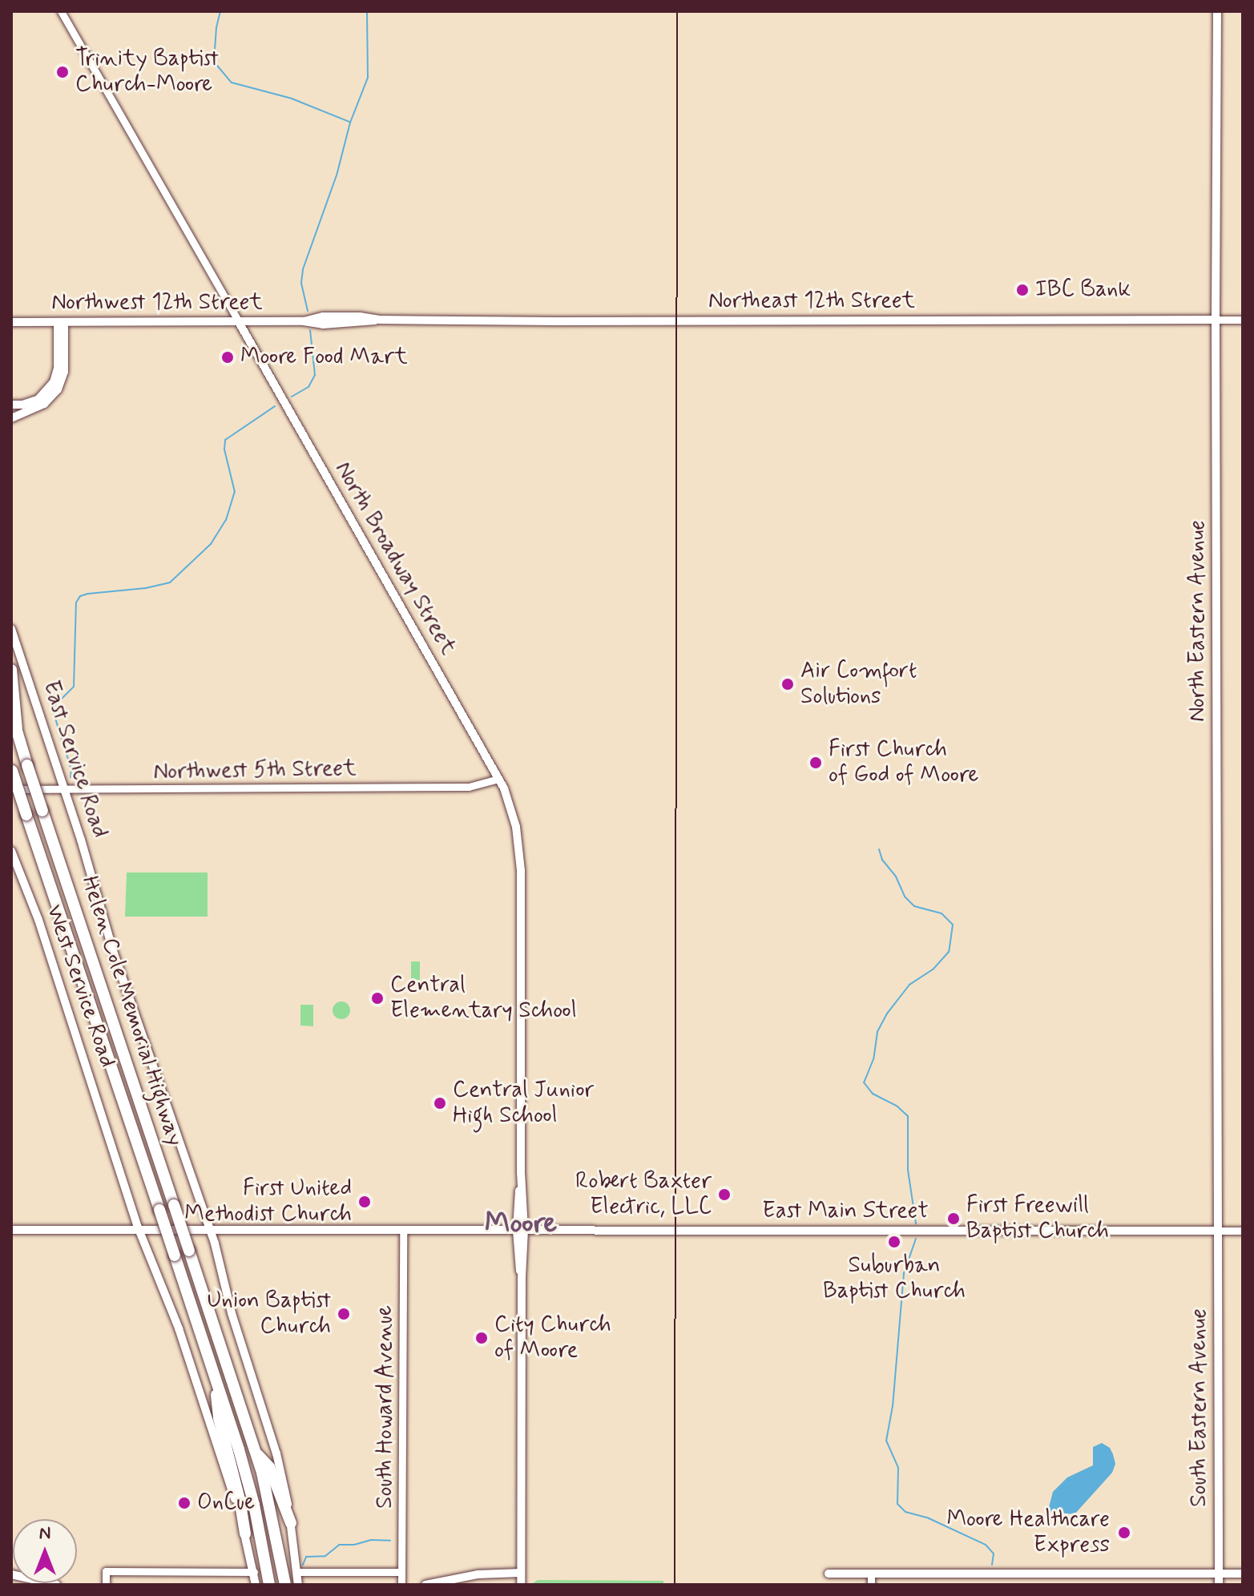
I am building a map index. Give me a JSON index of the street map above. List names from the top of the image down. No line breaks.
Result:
{"streets":{"highway":["Helen Cole Memorial Highway"],"main road":["Northeast 12th Street","Northwest 12th Street","North Broadway Street","North Eastern Avenue","East Service Road","West Service Road","East Main Street","South Eastern Avenue"],"street":["Northwest 5th Street","South Howard Avenue"]},"crossings":[["Northeast 12th Street","Northwest 12th Street"],["Northeast 12th Street","North Eastern Avenue"],["Northwest 12th Street","North Broadway Street"],["North Broadway Street","Northwest 5th Street"],["North Broadway Street","East Main Street"],["North Eastern Avenue","East Main Street"],["North Eastern Avenue","South Eastern Avenue"],["East Service Road","Northwest 5th Street"],["East Service Road","East Main Street"],["West Service Road","East Main Street"],["East Main Street","South Howard Avenue"],["East Main Street","South Eastern Avenue"]],"districts":["Moore"],"places":["Trinity Baptist Church-Moore","IBC Bank","Moore Food Mart","Air Comfort Solutions","First Church of God of Moore","Central Elementary School","Central Junior High School","Robert Baxter Electric, LLC","First United Methodist Church","First Freewill Baptist Church","Suburban Baptist Church","Union Baptist Church","City Church of Moore","OnCue","Moore Healthcare Express"],"north":"top"}
